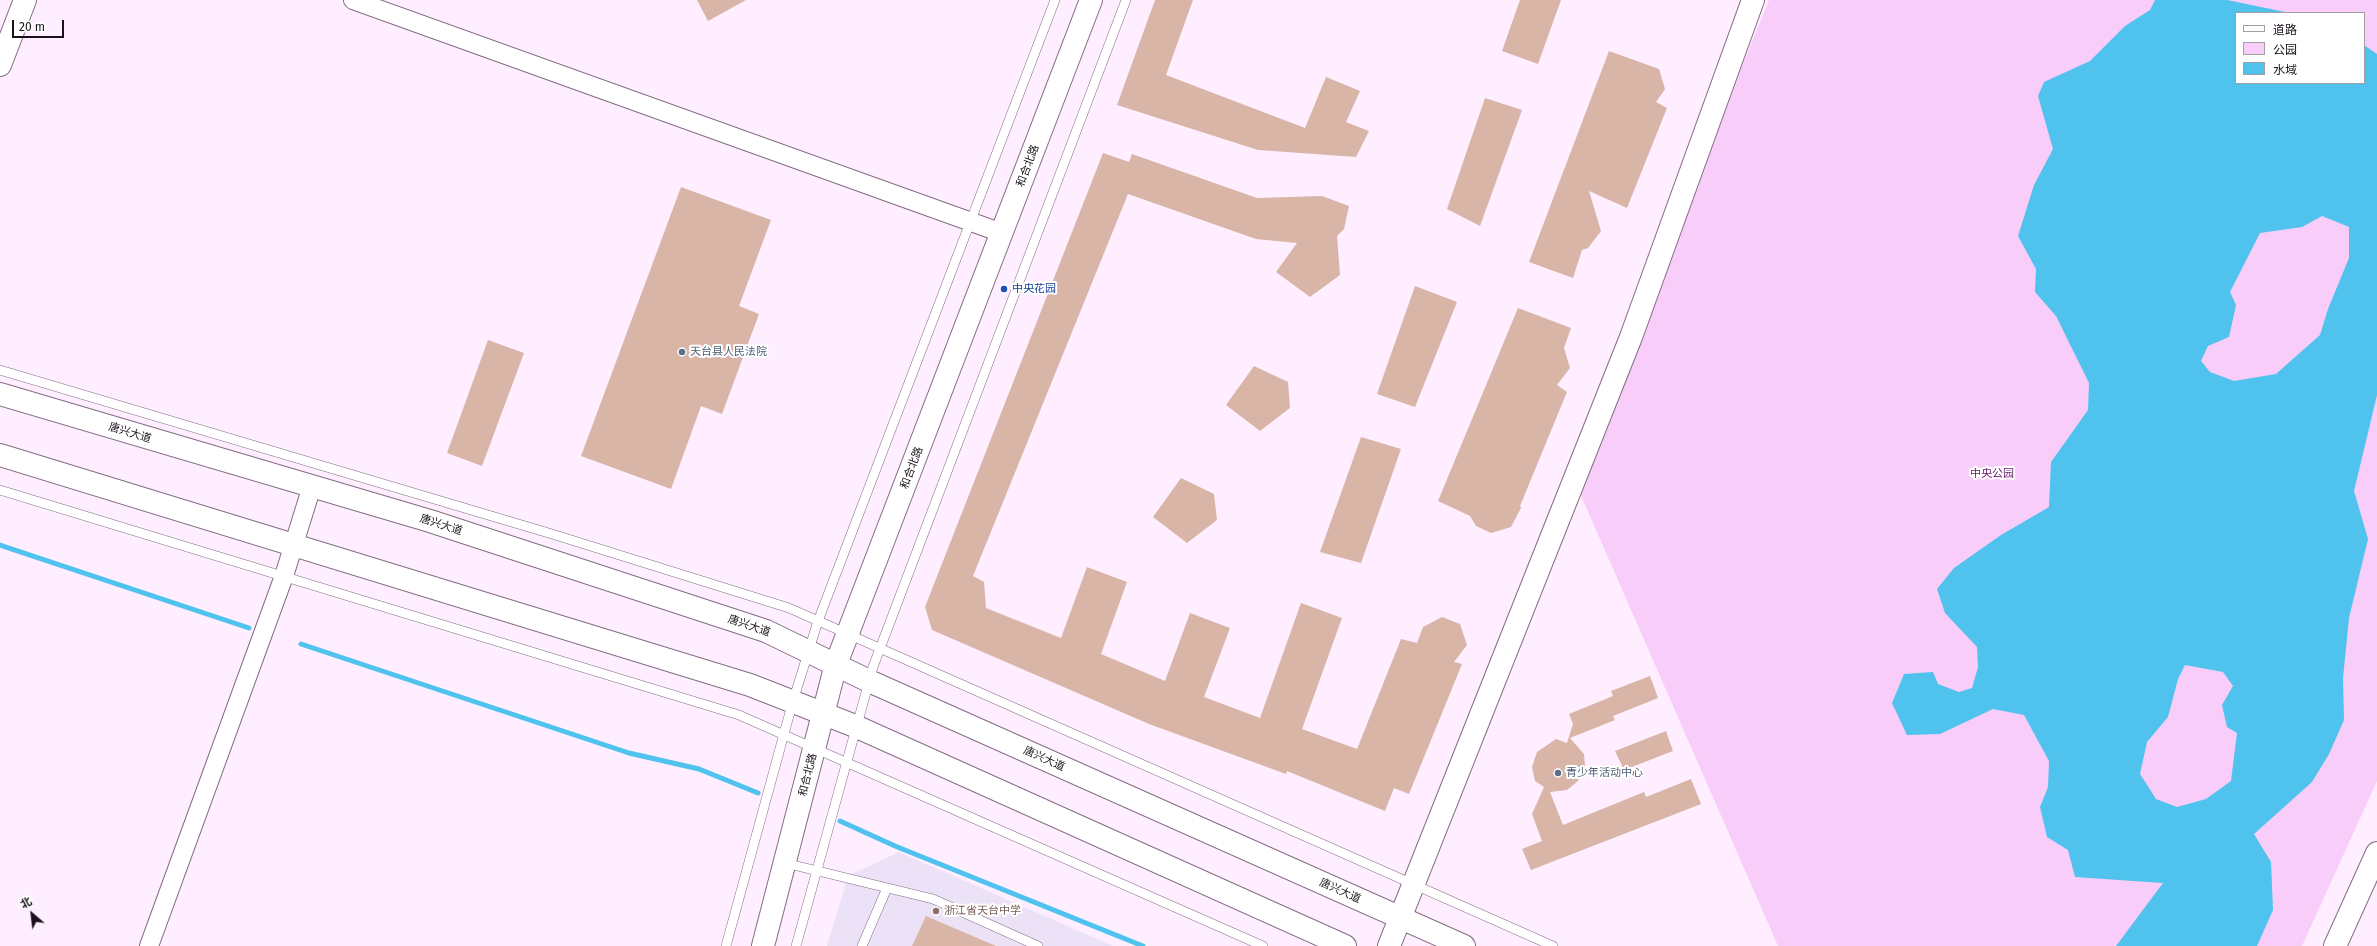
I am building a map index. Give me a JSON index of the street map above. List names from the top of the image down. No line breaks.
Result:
{"streets":{"main road":["和合北路","唐兴大道"]},"crossings":[["和合北路","唐兴大道"]],"parks":["中央公园"],"places":["中央花园","天台县人民法院","青少年活动中心","浙江省天台中学"],"legend":["道路","公园","水域"],"scale_bar":"20 m","north":"top left"}
